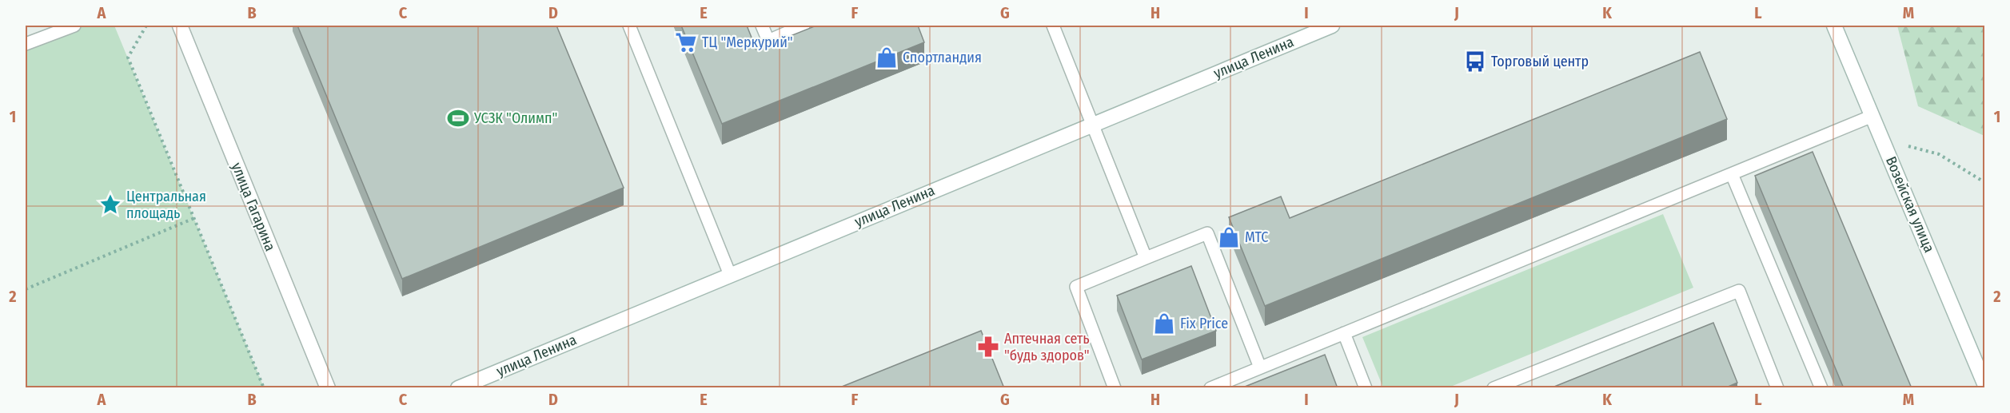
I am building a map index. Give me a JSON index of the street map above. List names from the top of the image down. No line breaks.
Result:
{"streets":{"main road":["улица Ленина","Возейская улица","улица Гагарина"]},"places":{"supermarket":["ТЦ \"Меркурий\""],"shop":["Спортландия","МТС","Fix Price"],"bus stop":["Торговый центр"],"sports":["УСЗК \"Олимп\""],"place":["Центральная площадь"],"pharmacy":["Аптечная сеть \"будь здоров\""]},"grid":{"columns":["A","B","C","D","E","F","G","H","I","J","K","L","M"],"rows":["1","2"]}}
